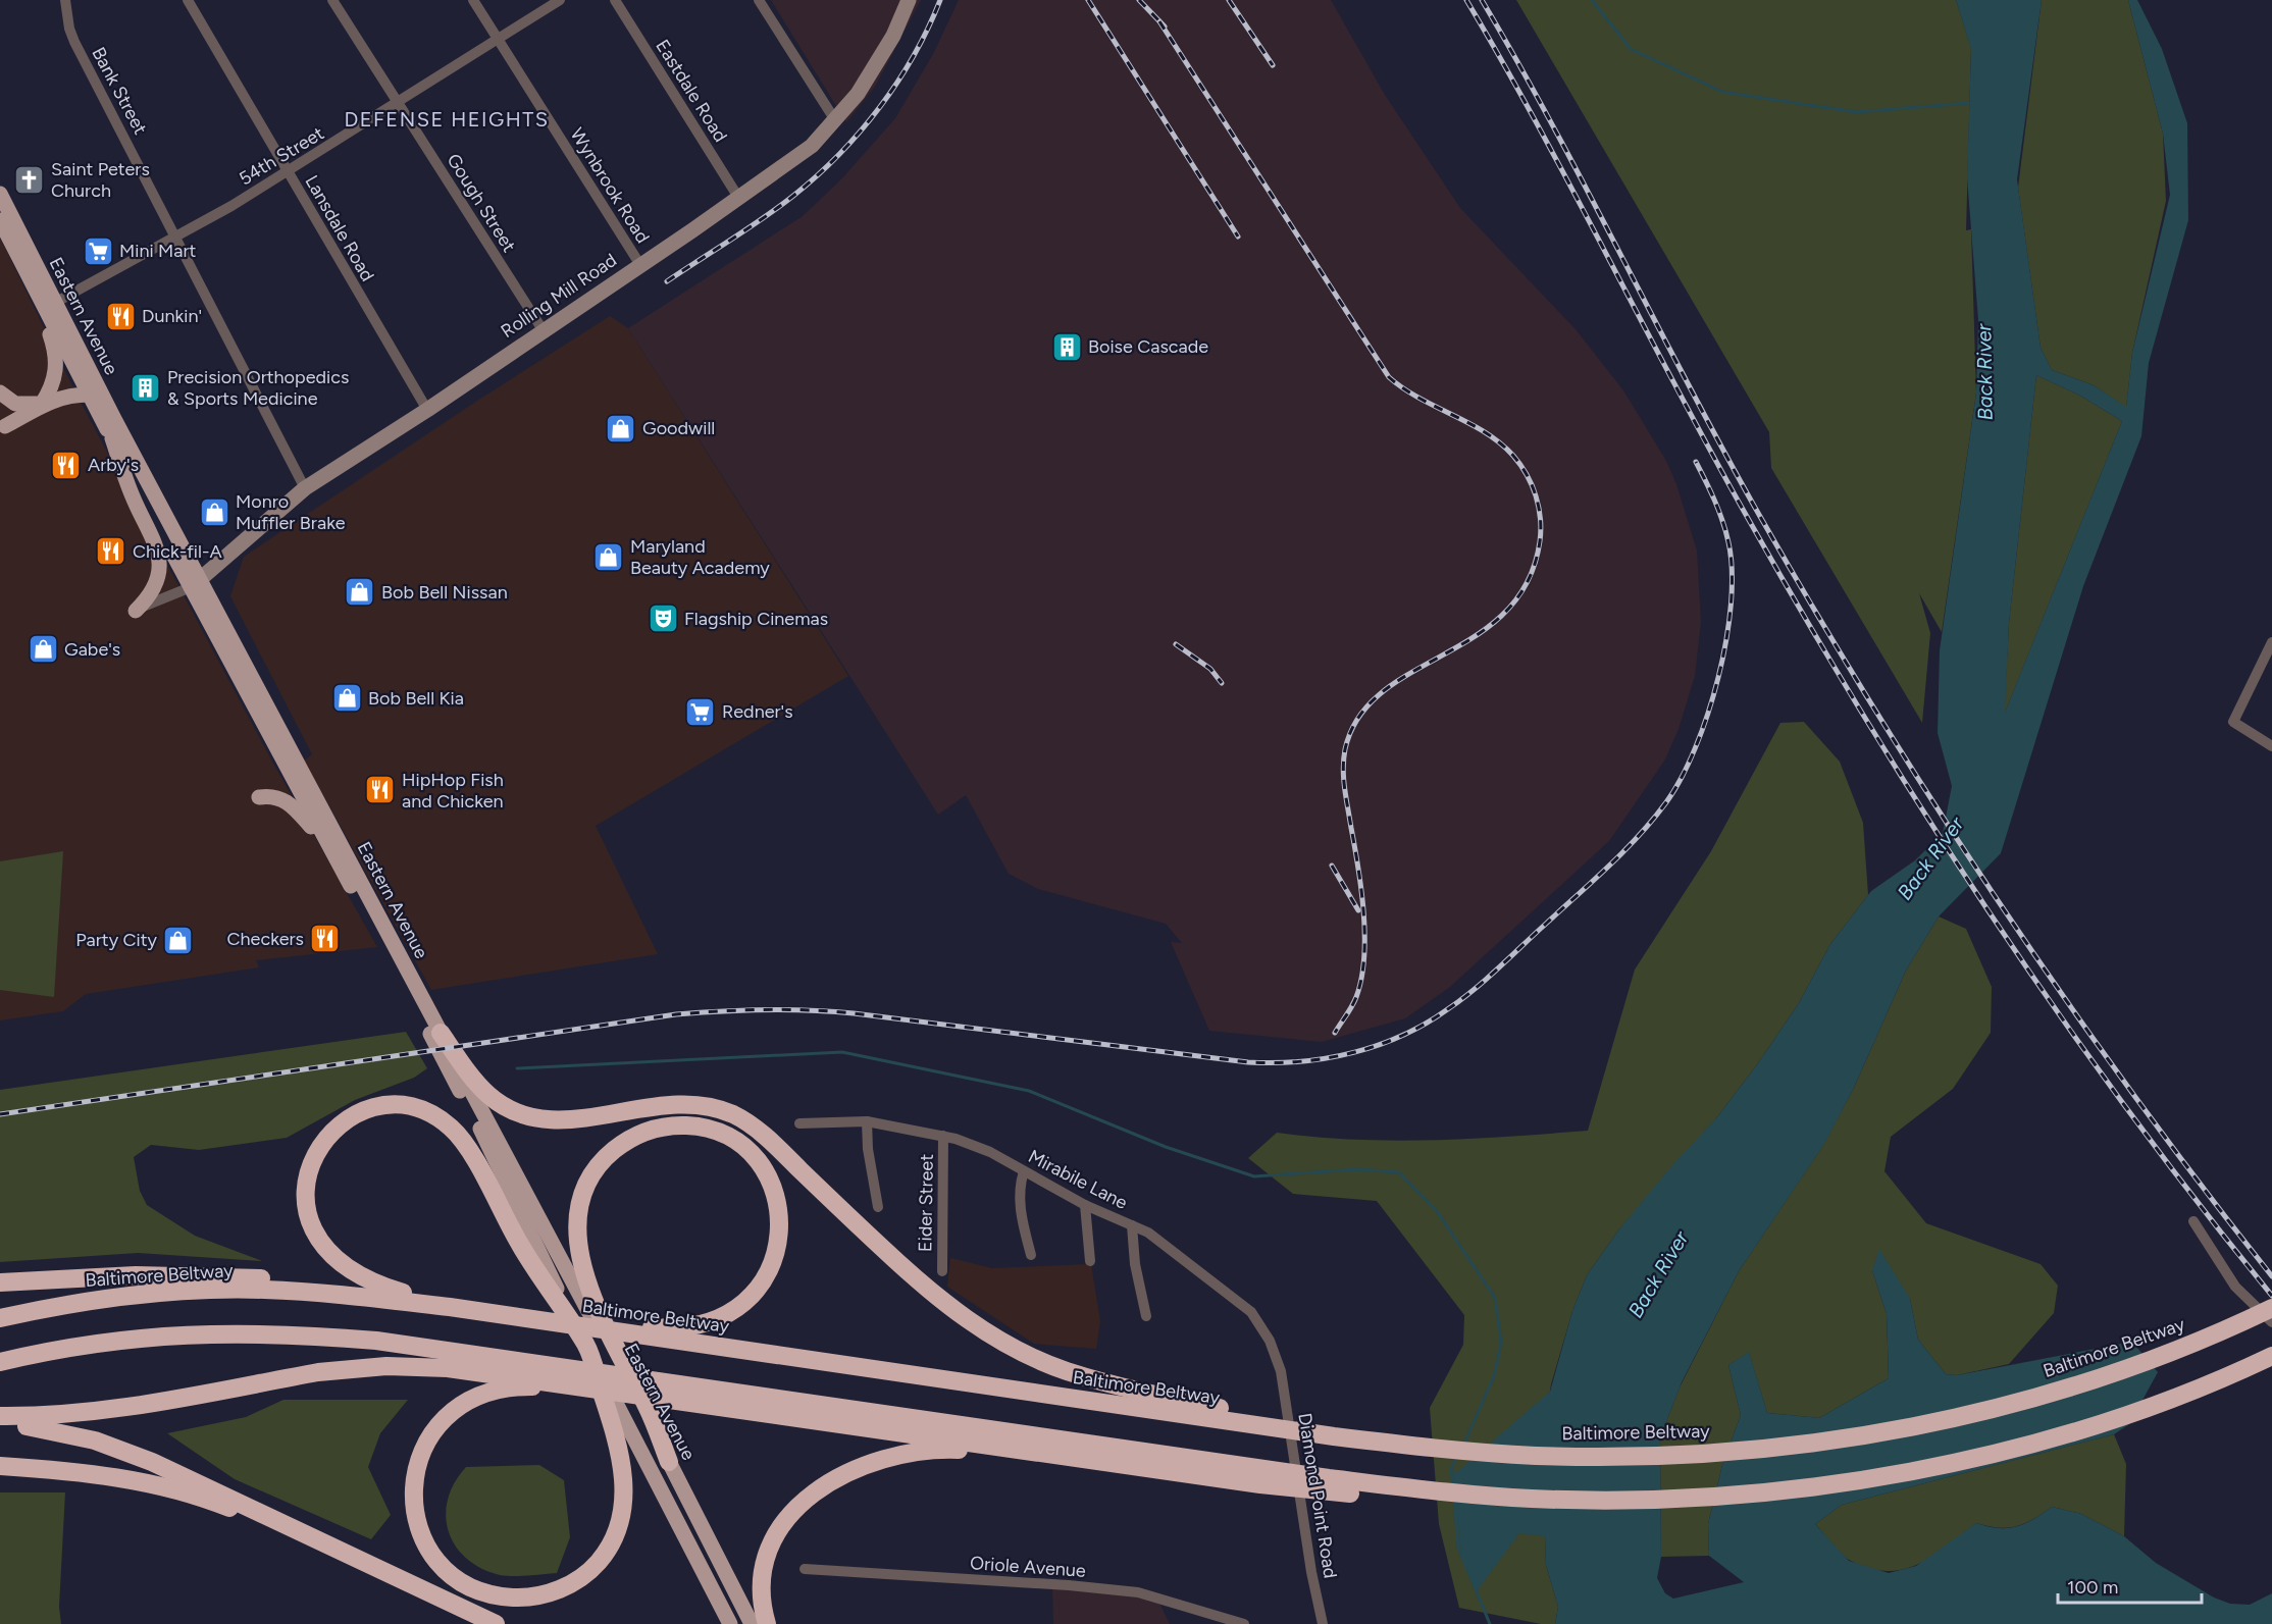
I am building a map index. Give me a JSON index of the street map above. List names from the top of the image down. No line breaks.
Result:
{"streets":{"highway":["Baltimore Beltway"],"main road":["Eastern Avenue"],"street":["Bank Street","Eastdale Road","54th Street","Wynbrook Road","Gough Street","Lansdale Road","Rolling Mill Road","Mirabile Lane","Eider Street","Diamond Point Road","Oriole Avenue"]},"crossings":[["Bank Street","54th Street"],["Bank Street","Rolling Mill Road"],["Eastdale Road","Rolling Mill Road"],["54th Street","Wynbrook Road"],["54th Street","Gough Street"],["54th Street","Lansdale Road"],["54th Street","Eastern Avenue"],["Wynbrook Road","Rolling Mill Road"],["Gough Street","Rolling Mill Road"],["Lansdale Road","Rolling Mill Road"],["Rolling Mill Road","Eastern Avenue"],["Mirabile Lane","Eider Street"],["Mirabile Lane","Diamond Point Road"]],"districts":["DEFENSE HEIGHTS"],"water":["Back River"],"places":{"church":["Saint Peters Church"],"supermarket":["Mini Mart","Redner's"],"restaurant":["Dunkin'","Arby's","Chick-fil-A","HipHop Fish and Chicken","Checkers"],"building":["Boise Cascade","Precision Orthopedics & Sports Medicine"],"shop":["Goodwill","Monro Muffler Brake","Maryland Beauty Academy","Bob Bell Nissan","Gabe's","Bob Bell Kia","Party City"],"theatre":["Flagship Cinemas"]},"scale_bar":"100 m"}
